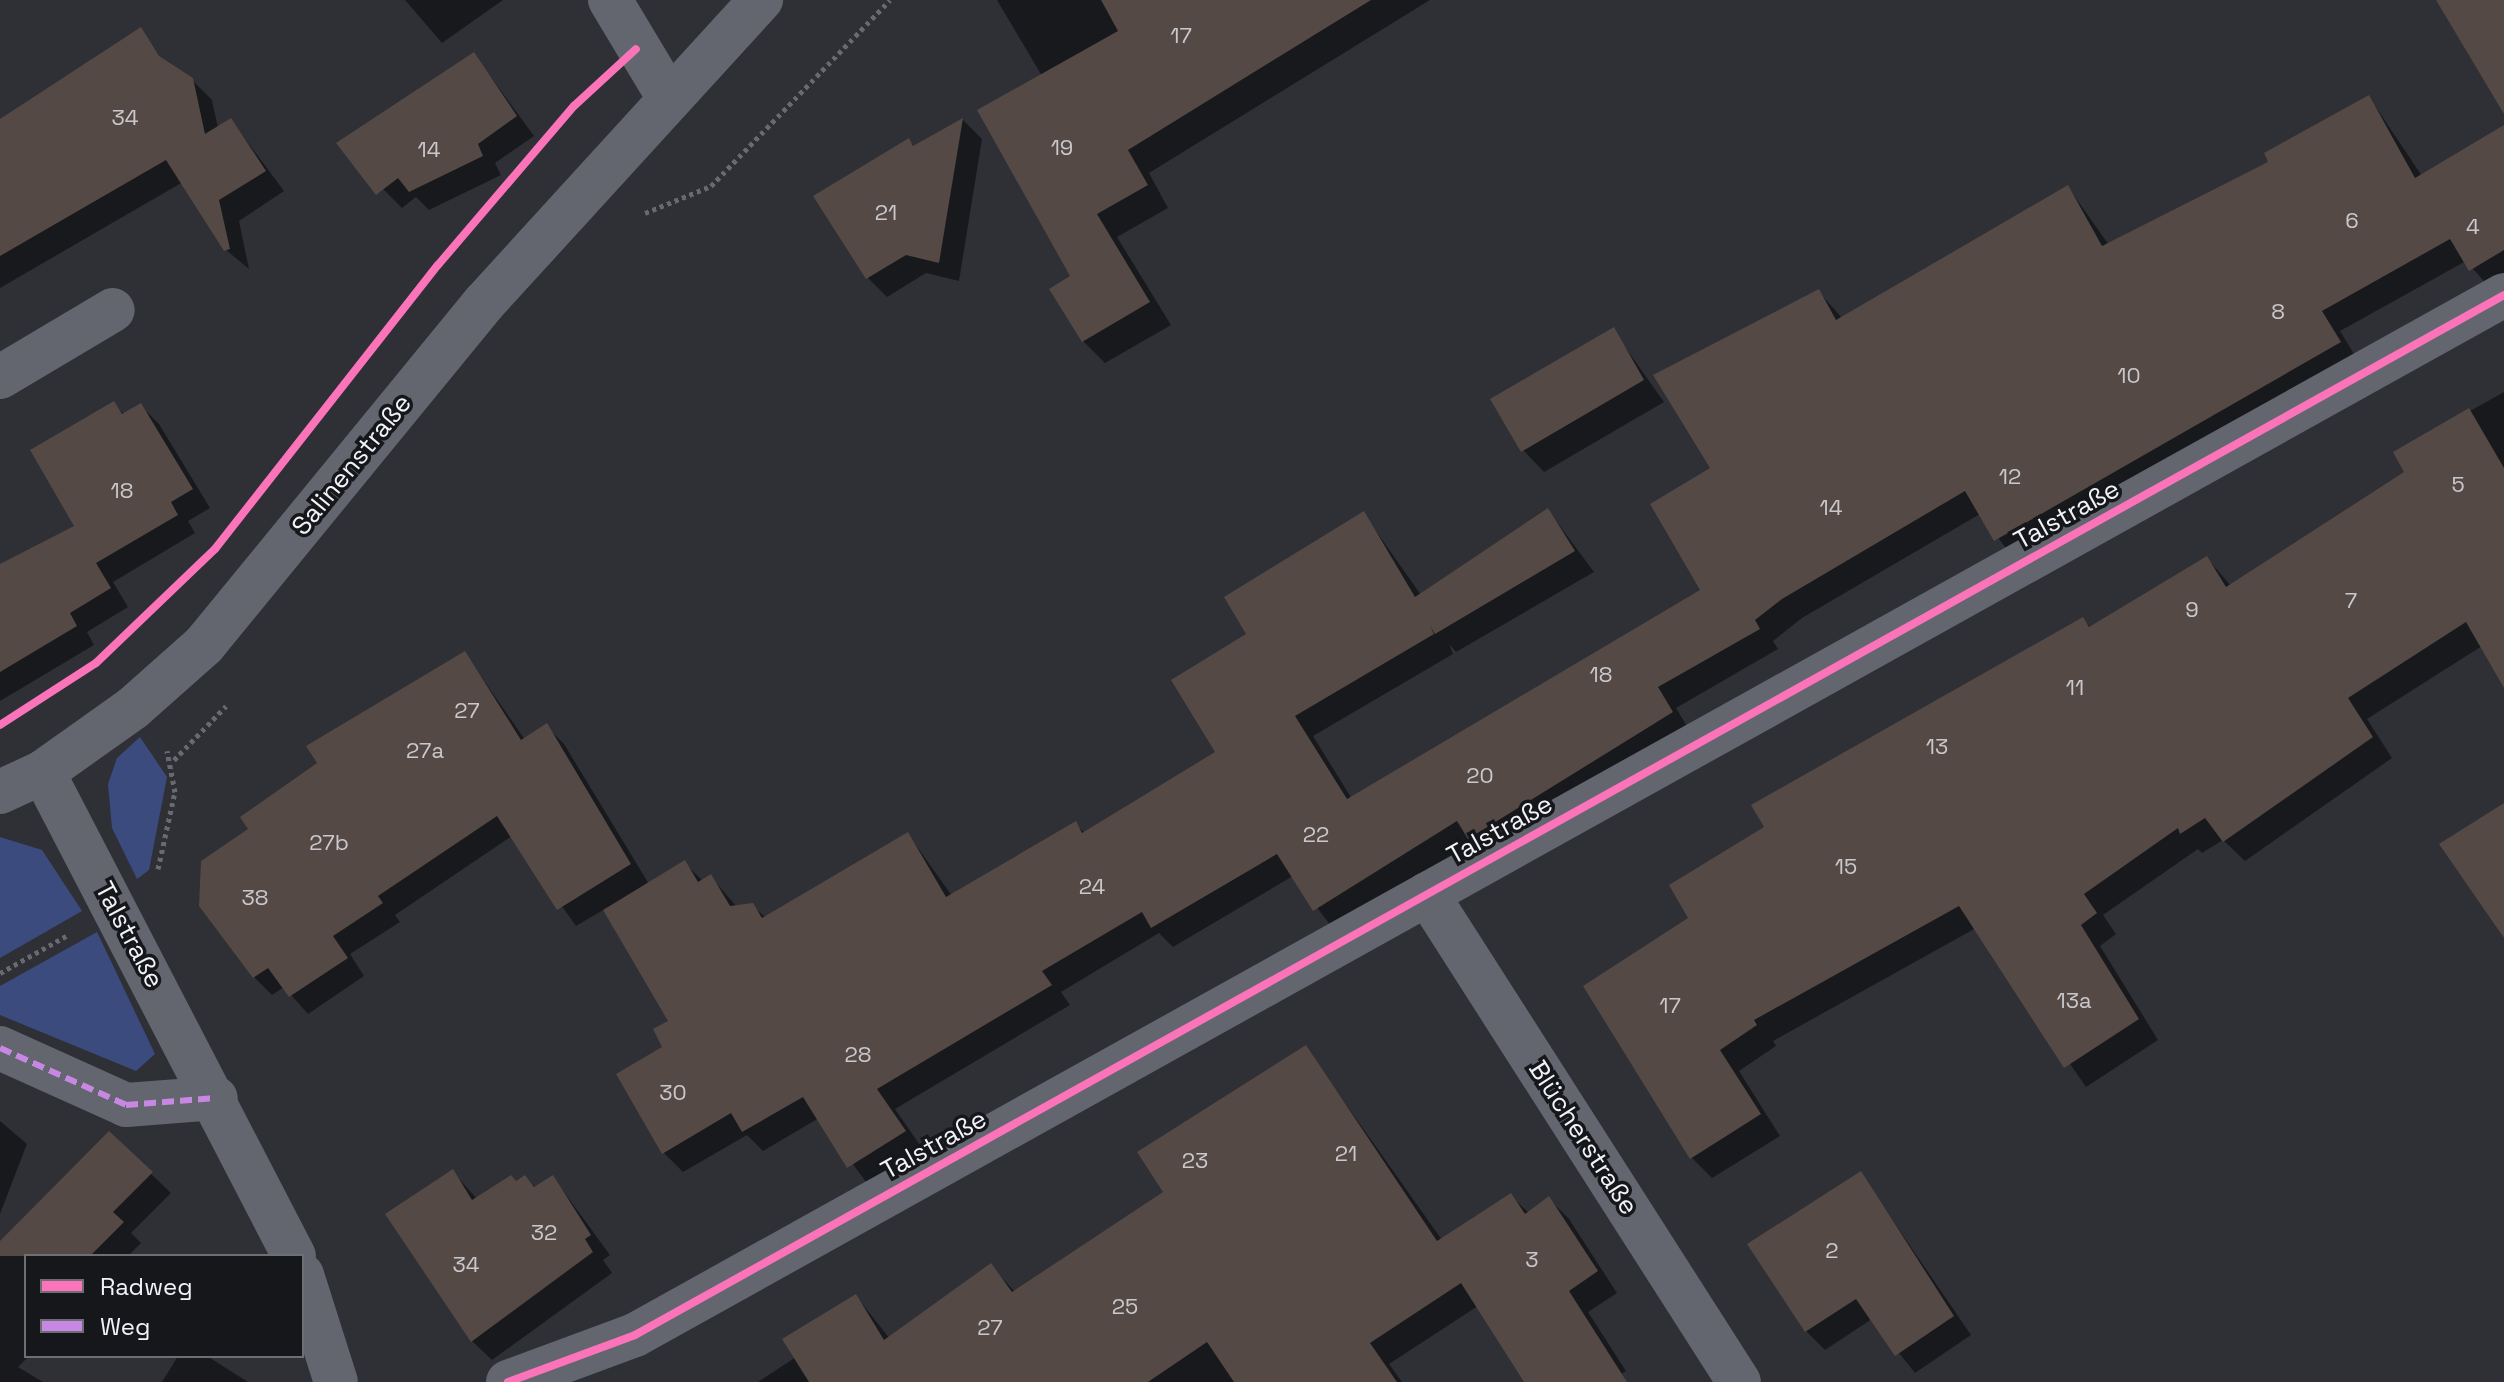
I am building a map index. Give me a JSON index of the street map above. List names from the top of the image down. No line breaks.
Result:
{"streets":{"street":["Salinenstraße","Talstraße","Blücherstraße"]},"crossings":[["Salinenstraße","Talstraße"],["Talstraße","Blücherstraße"]],"house_numbers":["17","34","19","14","21","6","4","8","10","12","5","18","14","7","9","18","11","27","13","27a","20","22","27b","15","24","38","13a","17","28","30","21","23","32","2","3","34","25","27"],"legend":["Radweg","Weg"]}
